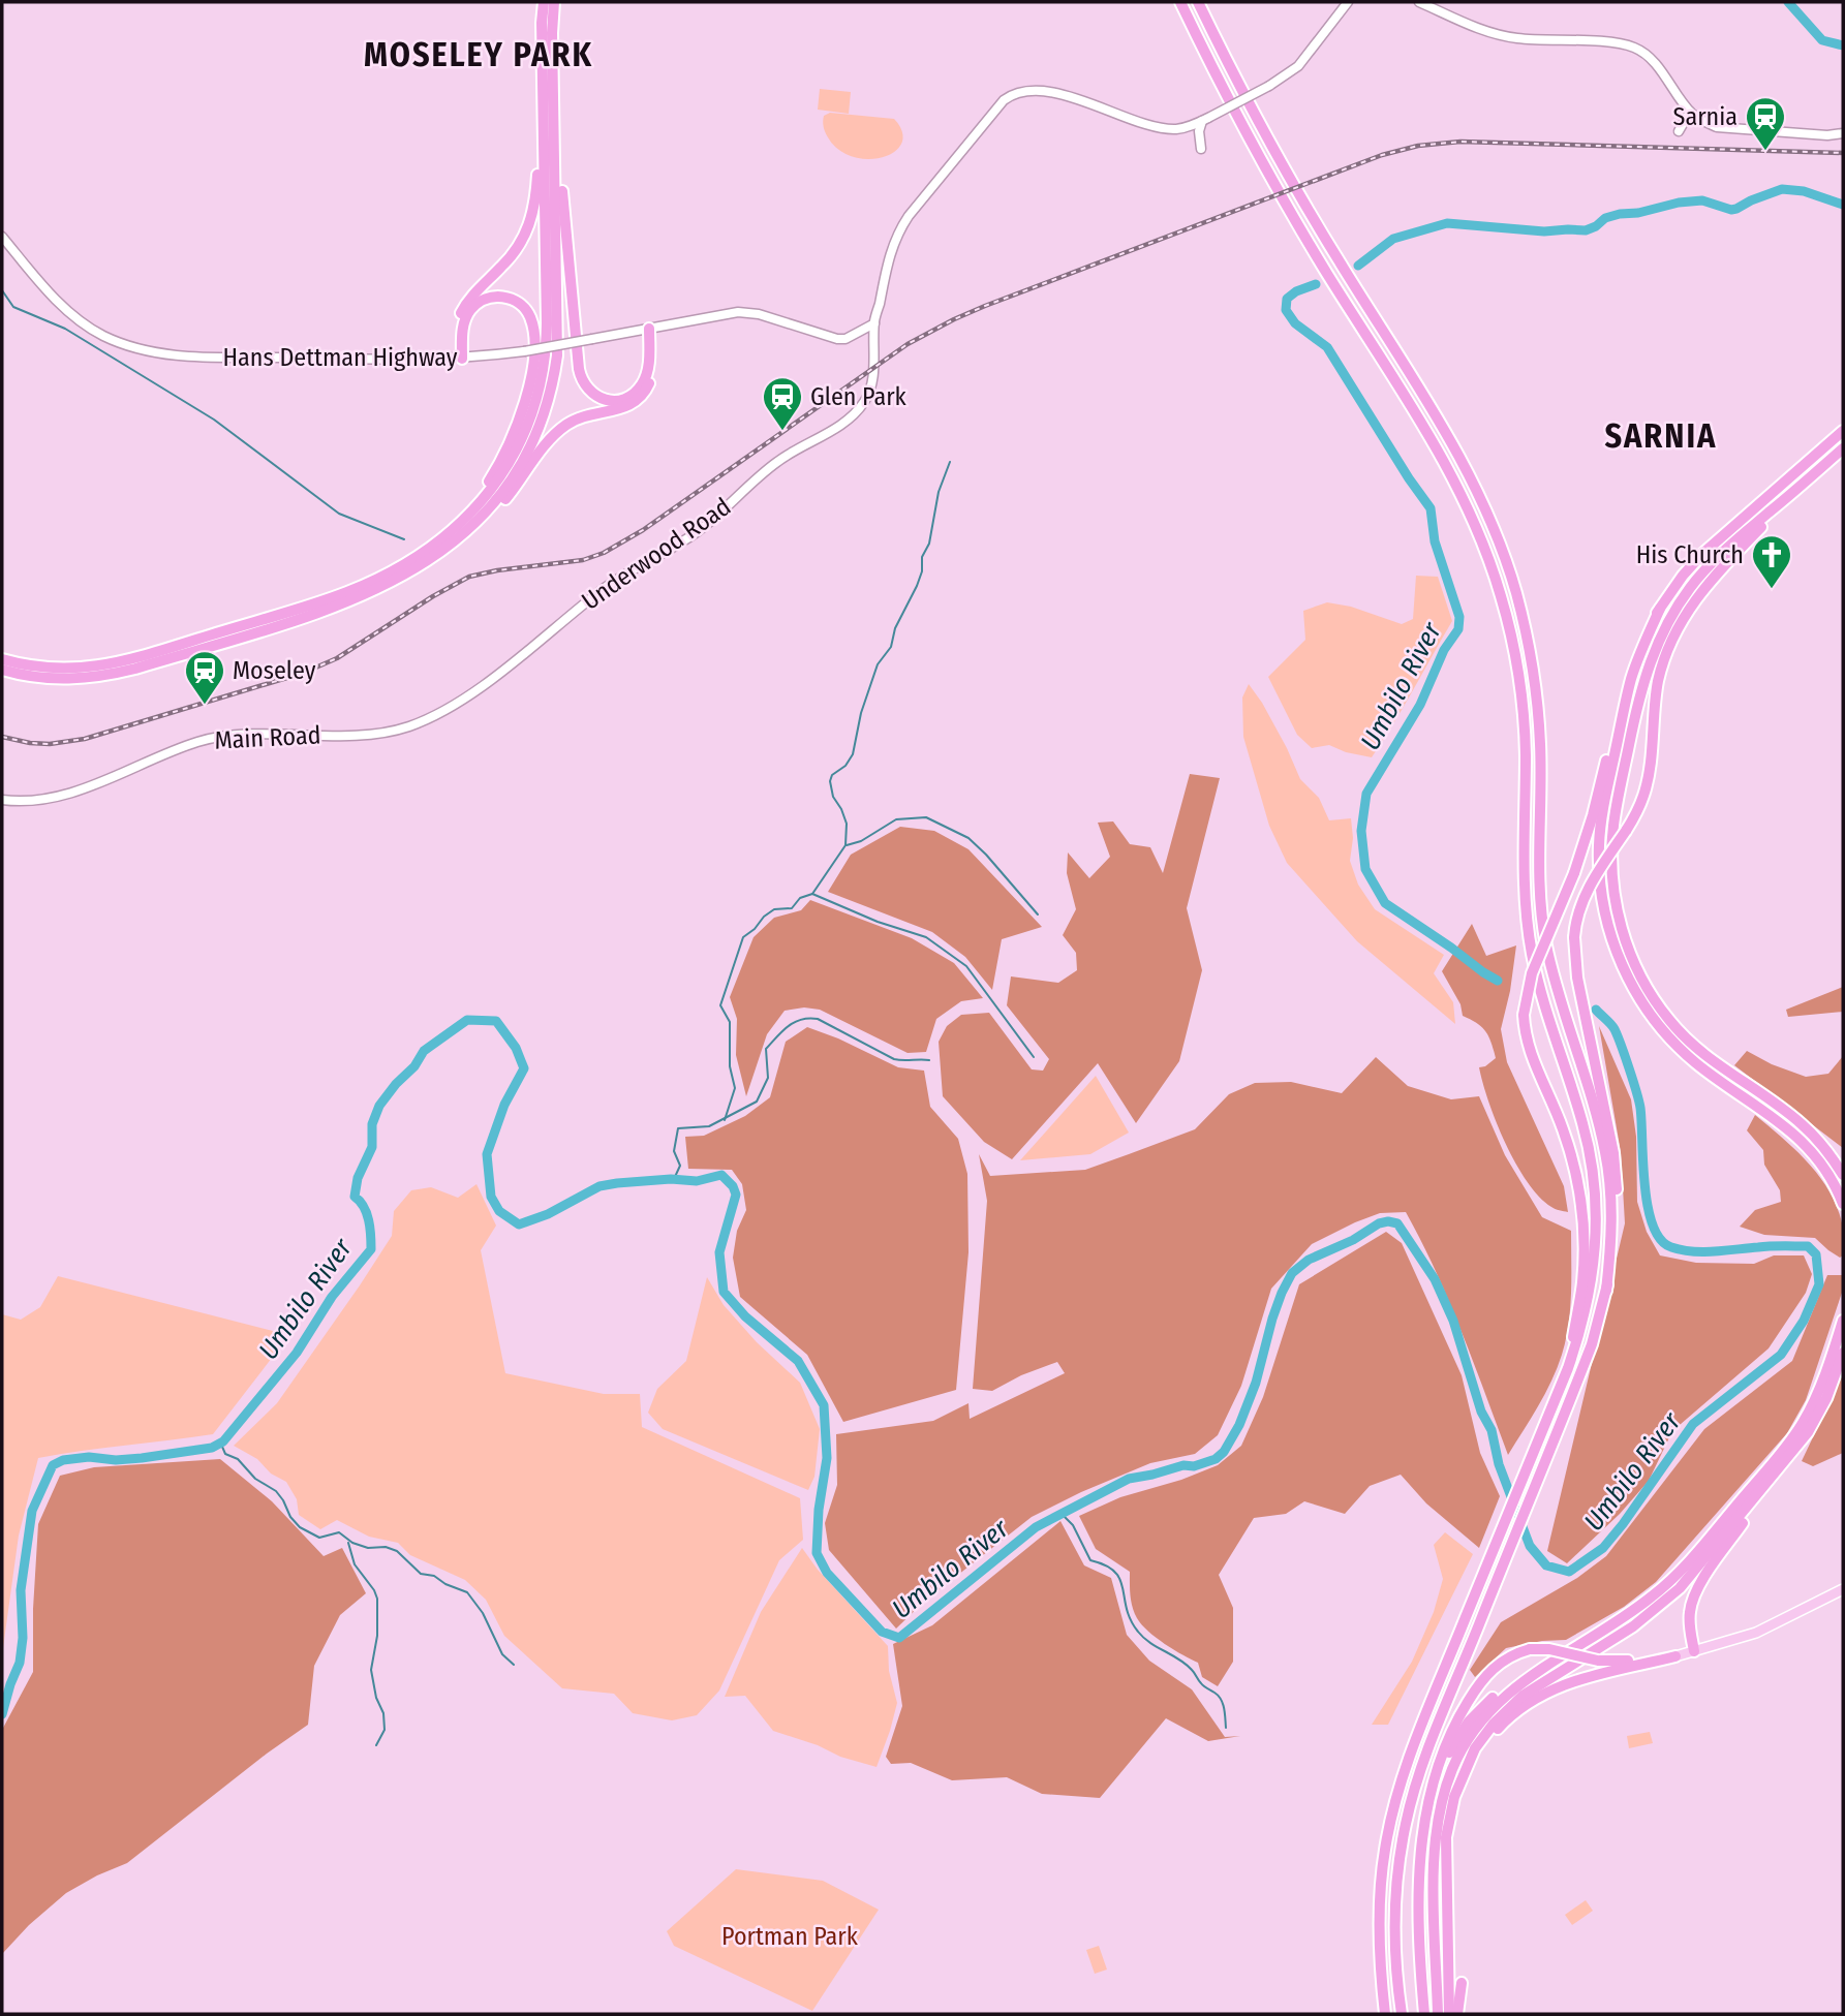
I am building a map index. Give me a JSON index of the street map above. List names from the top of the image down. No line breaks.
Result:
{"streets":{"main road":["Hans Dettman Highway","Underwood Road","Main Road"]},"crossings":[["Hans Dettman Highway","Underwood Road"],["Underwood Road","Main Road"]],"districts":["MOSELEY PARK","SARNIA"],"water":["Umbilo River"],"parks":["Portman Park"],"places":{"station":["Sarnia","Glen Park","Moseley"],"church":["His Church"]}}
